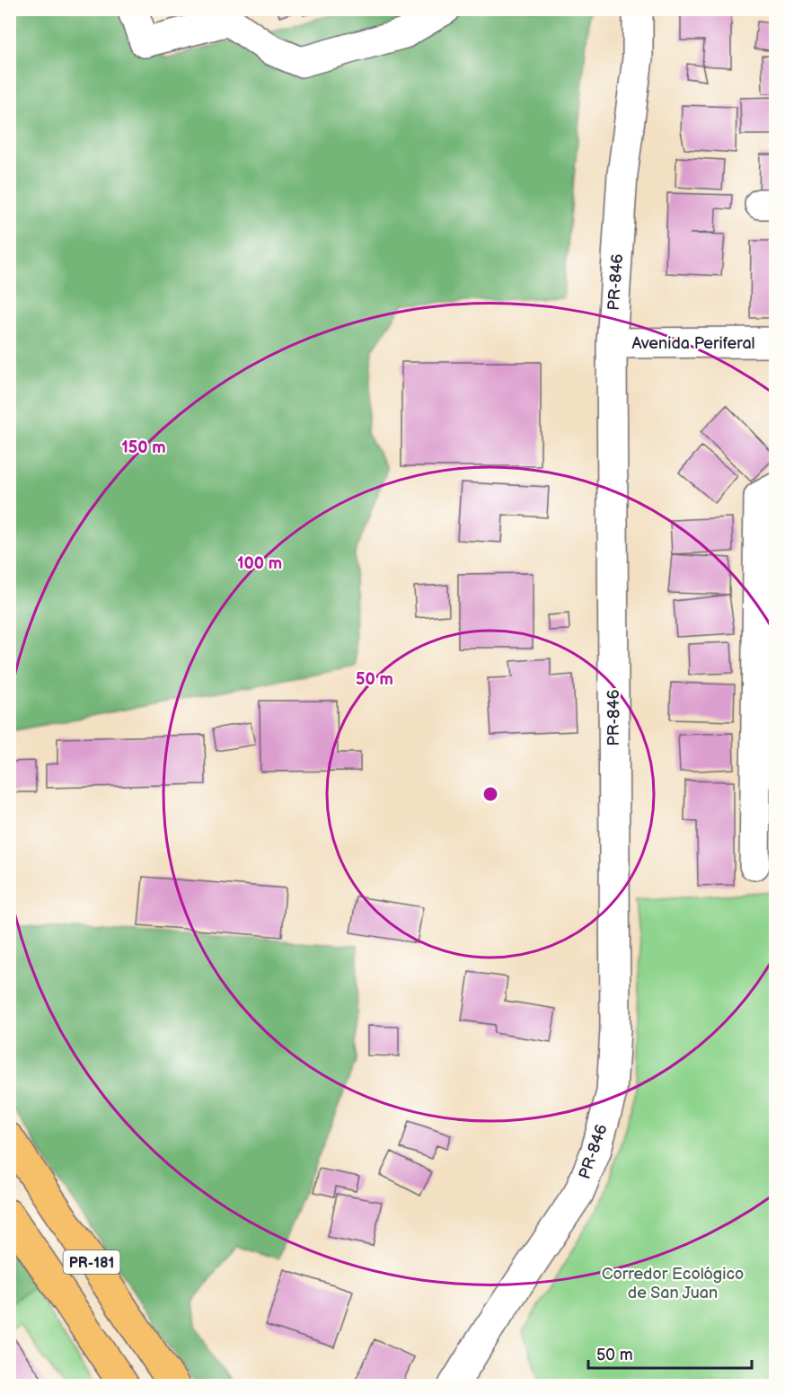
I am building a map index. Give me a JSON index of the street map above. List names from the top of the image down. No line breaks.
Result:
{"streets":{"main road":["PR-181"],"street":["PR-846","Avenida Periferal"]},"crossings":[["PR-846","Avenida Periferal"]],"parks":["Corredor Ecológico de San Juan"],"scale_bar":"50 m","rings":["150 m","100 m","50 m"]}
